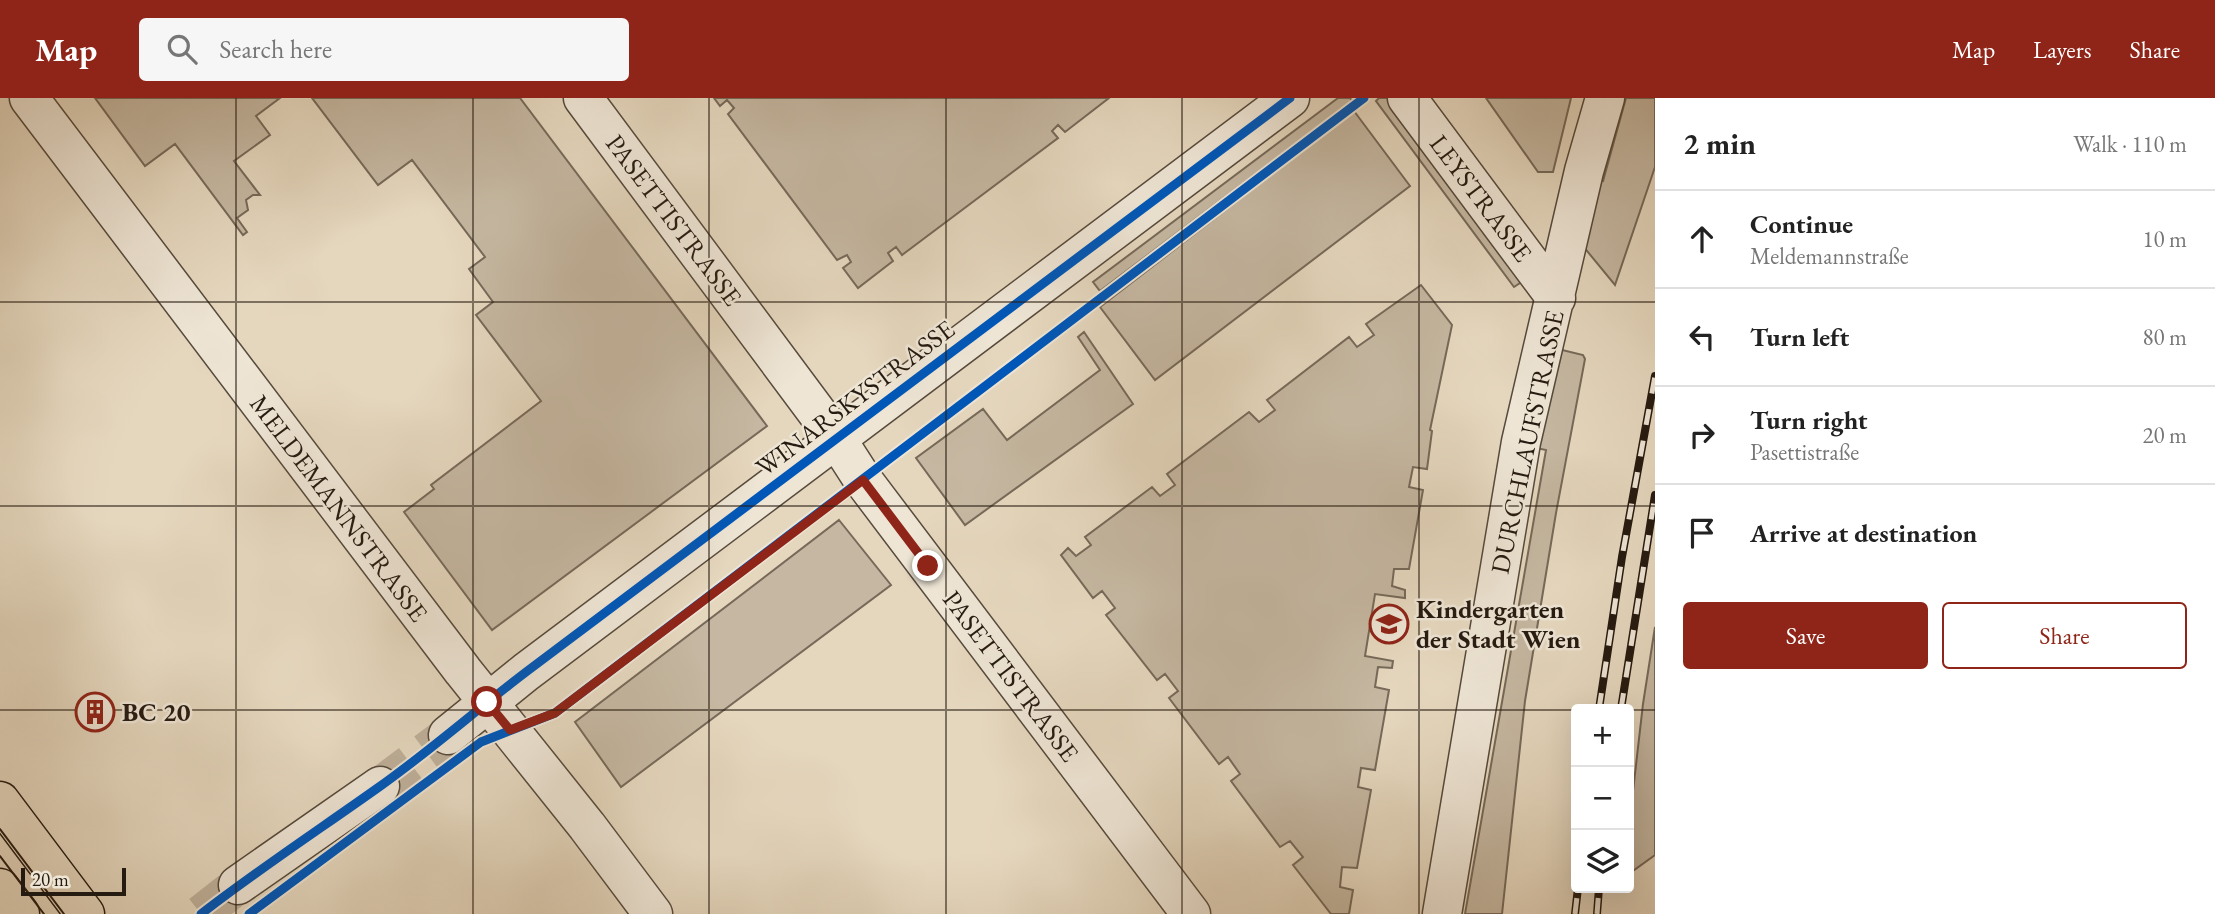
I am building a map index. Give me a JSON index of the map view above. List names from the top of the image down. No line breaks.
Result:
{"streets":{"street":["LEYSTRASSE","PASETTISTRASSE","WINARSKYSTRASSE","DURCHLAUFSTRASSE","MELDEMANNSTRASSE"]},"crossings":[["LEYSTRASSE","DURCHLAUFSTRASSE"],["PASETTISTRASSE","WINARSKYSTRASSE"],["WINARSKYSTRASSE","MELDEMANNSTRASSE"]],"places":{"school or university":["Kindergarten der Stadt Wien"],"building":["BC 20"]},"scale_bar":"20 m","page":{"header":"Map","search":"Search here","nav":["Map","Layers","Share"],"heading":["2 min","Walk · 110 m"],"list":[["Continue","Meldemannstraße","10 m"],["Turn left","80 m"],["Turn right","Pasettistraße","20 m"],"Arrive at destination"],"buttons":["Save","Share"],"map_buttons":["+","−"],"scale":"20 m"}}
